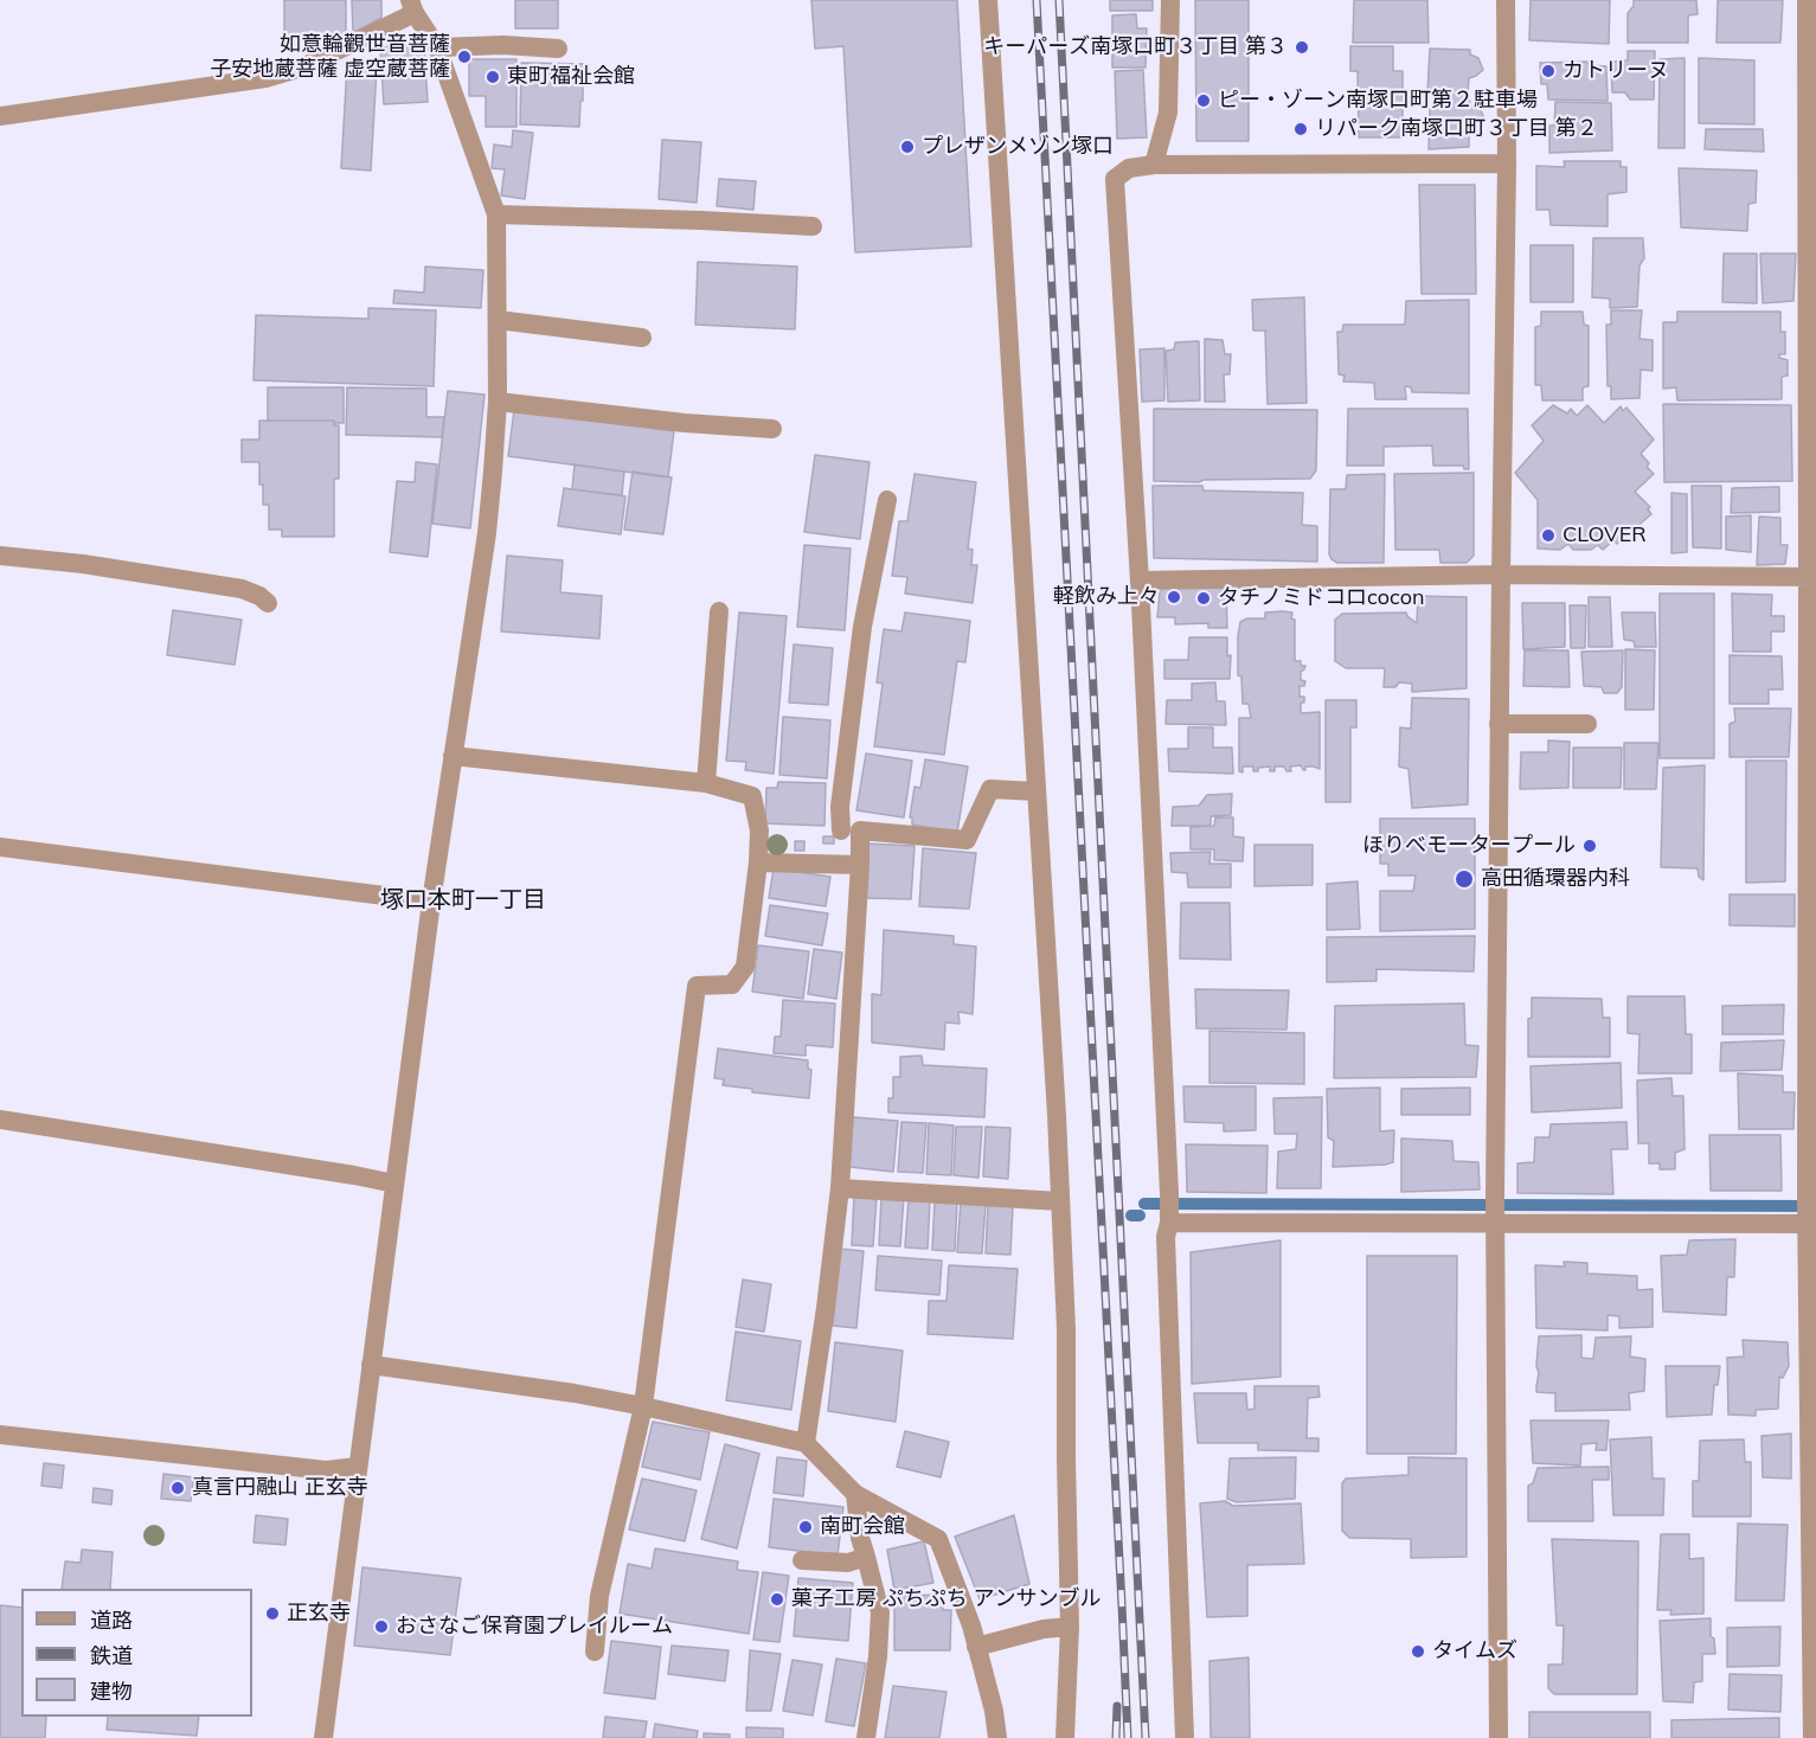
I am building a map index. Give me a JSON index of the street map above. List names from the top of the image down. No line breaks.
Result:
{"districts":["塚口本町一丁目"],"places":["キーパーズ南塚口町３丁目 第３","如意輪觀世音菩薩 子安地蔵菩薩 虚空蔵菩薩","カトリーヌ","東町福祉会館","ピー・ゾーン南塚口町第２駐車場","リパーク南塚口町３丁目 第２","プレザンメゾン塚口","CLOVER","軽飲み上々","タチノミドコロcocon","ほりべモータープール","高田循環器内科","真言円融山 正玄寺","南町会館","菓子工房 ぷちぷち アンサンブル","正玄寺","おさなご保育園プレイルーム","タイムズ"],"legend":["道路","鉄道","建物"]}
